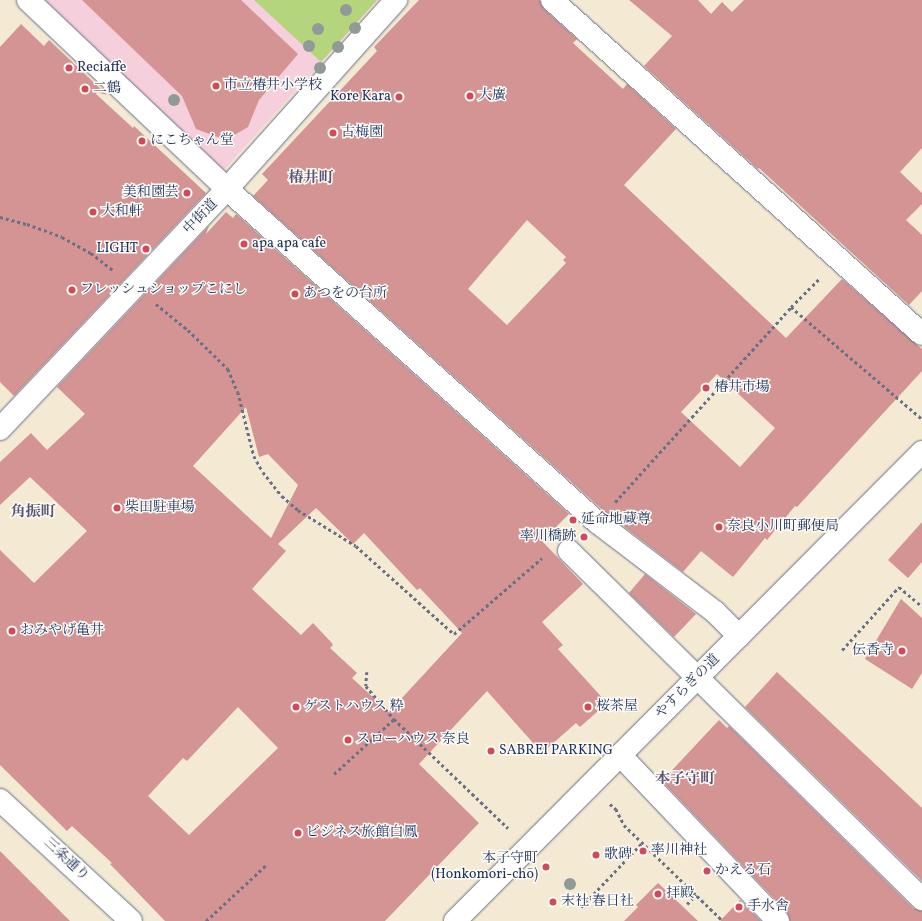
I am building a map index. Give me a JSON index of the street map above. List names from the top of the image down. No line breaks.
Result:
{"streets":{"street":["中街道","やすらぎの道","三条通り"]},"districts":["椿井町","角振町","本子守町"],"places":["Reciaffe","市立椿井小学校","二鶴","大廣","Kore Kara","古梅園","にこちゃん堂","美和園芸","大和軒","apa apa cafe","LIGHT","フレッシュショップこにし","あつをの台所","椿井市場","柴田駐車場","延命地蔵尊","奈良小川町郵便局","率川橋跡","おみやげ亀井","伝香寺","ゲストハウス 粋","桜茶屋","スローハウス 奈良","SABREI PARKING","ビジネス旅館白鳳","率川神社","歌碑","本子守町 (Honkomori-chō)","かえる石","拝殿","末社 春日社","手水舎"]}
